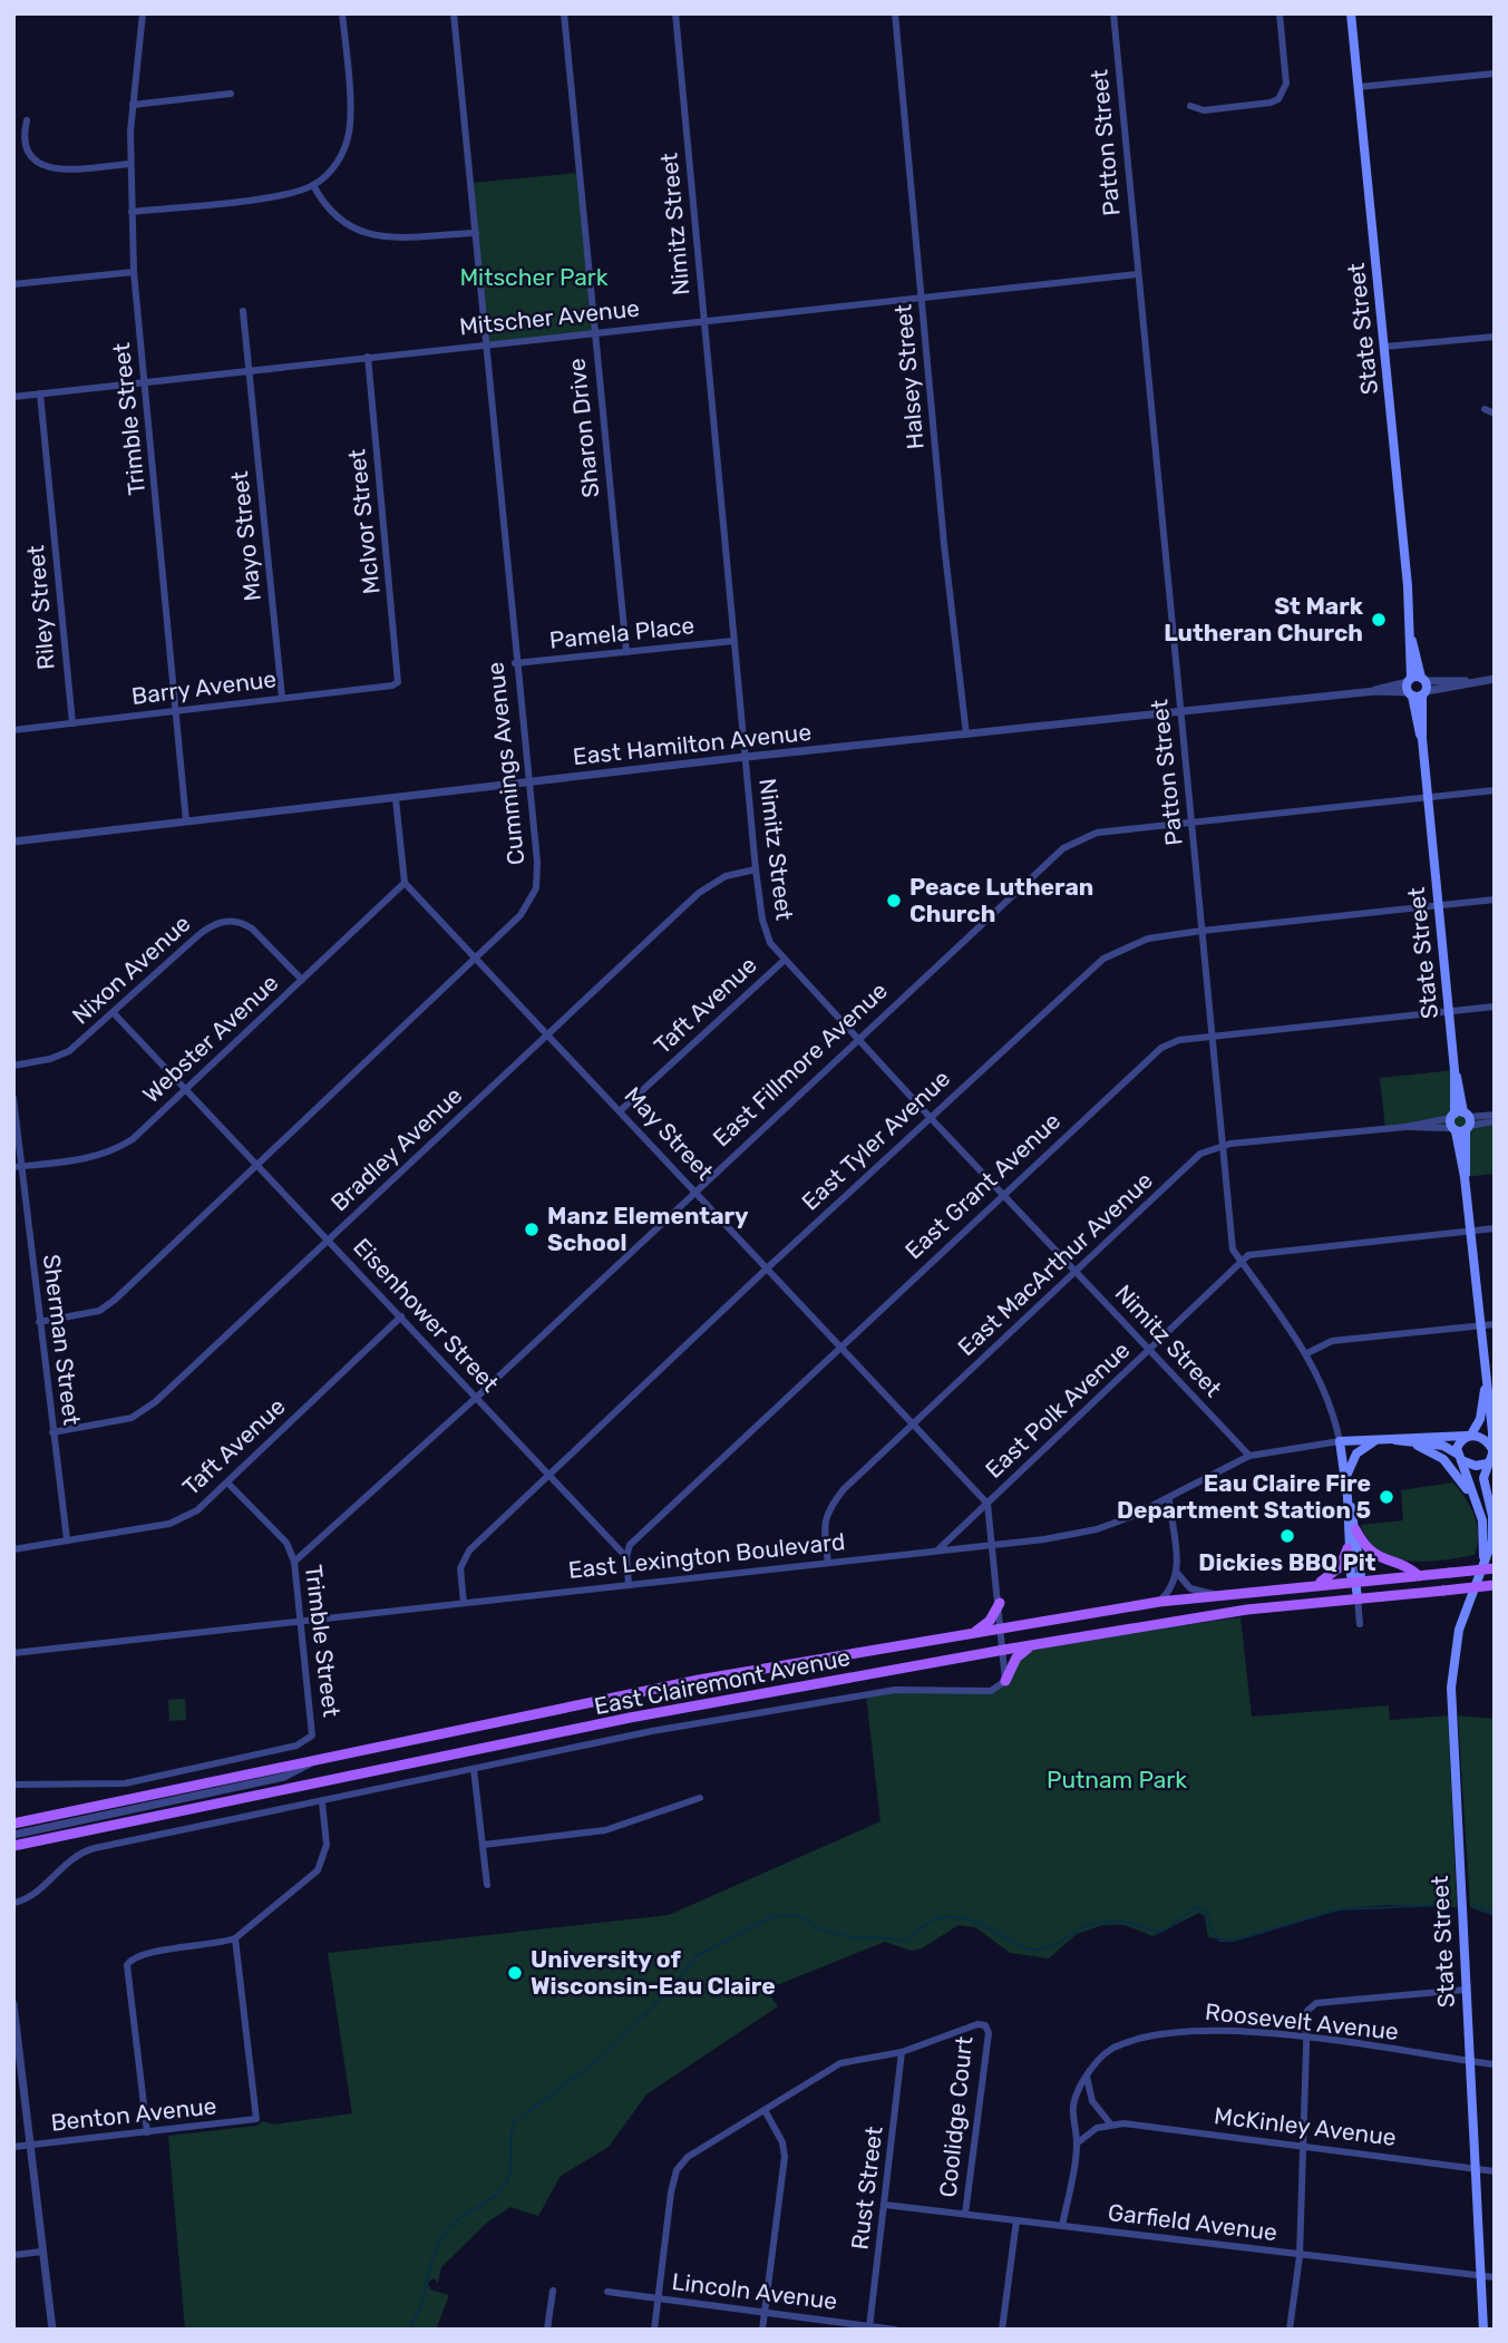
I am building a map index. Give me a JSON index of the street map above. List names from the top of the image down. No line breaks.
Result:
{"streets":{"main road":["Patton Street","State Street","East Lexington Boulevard","East Clairemont Avenue"],"street":["Nimitz Street","Mitscher Avenue","Halsey Street","Trimble Street","Sharon Drive","McIvor Street","Mayo Street","Riley Street","Pamela Place","Barry Avenue","East Hamilton Avenue","Cummings Avenue","Nixon Avenue","Taft Avenue","Webster Avenue","East Fillmore Avenue","May Street","East Tyler Avenue","Bradley Avenue","East Grant Avenue","East MacArthur Avenue","Eisenhower Street","Sherman Street","East Polk Avenue","Roosevelt Avenue","Benton Avenue","Coolidge Court","McKinley Avenue","Rust Street","Garfield Avenue","Lincoln Avenue"]},"crossings":[["Patton Street","Nimitz Street"],["Patton Street","Mitscher Avenue"],["Patton Street","East Hamilton Avenue"],["Patton Street","East Fillmore Avenue"],["Patton Street","East Tyler Avenue"],["Patton Street","East Grant Avenue"],["Patton Street","East MacArthur Avenue"],["Patton Street","East Polk Avenue"],["Patton Street","East Lexington Boulevard"],["Patton Street","East Clairemont Avenue"],["Nimitz Street","Mitscher Avenue"],["Nimitz Street","Pamela Place"],["Nimitz Street","East Hamilton Avenue"],["Nimitz Street","Taft Avenue"],["Nimitz Street","East Fillmore Avenue"],["Nimitz Street","East Tyler Avenue"],["Nimitz Street","Bradley Avenue"],["Nimitz Street","East Grant Avenue"],["Nimitz Street","East MacArthur Avenue"],["Nimitz Street","East Polk Avenue"],["Nimitz Street","East Lexington Boulevard"],["Nimitz Street","East Clairemont Avenue"],["Mitscher Avenue","Halsey Street"],["Mitscher Avenue","Trimble Street"],["Mitscher Avenue","Sharon Drive"],["Mitscher Avenue","McIvor Street"],["Mitscher Avenue","Mayo Street"],["Mitscher Avenue","Riley Street"],["Mitscher Avenue","Cummings Avenue"],["State Street","East Hamilton Avenue"],["State Street","East Fillmore Avenue"],["State Street","East Tyler Avenue"],["State Street","East Grant Avenue"],["State Street","East MacArthur Avenue"],["State Street","East Lexington Boulevard"],["State Street","Roosevelt Avenue"],["State Street","McKinley Avenue"],["State Street","Garfield Avenue"],["Halsey Street","East Hamilton Avenue"],["Trimble Street","Barry Avenue"],["Trimble Street","East Hamilton Avenue"],["Trimble Street","Taft Avenue"],["Trimble Street","East Fillmore Avenue"],["Trimble Street","East Lexington Boulevard"],["Sharon Drive","Pamela Place"],["McIvor Street","Barry Avenue"],["Mayo Street","Barry Avenue"],["Riley Street","Barry Avenue"],["Pamela Place","Cummings Avenue"],["East Hamilton Avenue","Cummings Avenue"],["Cummings Avenue","May Street"],["Cummings Avenue","Eisenhower Street"],["Cummings Avenue","Sherman Street"],["Nixon Avenue","Webster Avenue"],["Nixon Avenue","Eisenhower Street"],["Taft Avenue","May Street"],["Taft Avenue","Eisenhower Street"],["Taft Avenue","Sherman Street"],["Webster Avenue","May Street"],["Webster Avenue","Eisenhower Street"],["Webster Avenue","Sherman Street"],["East Fillmore Avenue","May Street"],["East Fillmore Avenue","Eisenhower Street"],["May Street","East Tyler Avenue"],["May Street","Bradley Avenue"],["May Street","East Grant Avenue"],["May Street","East MacArthur Avenue"],["May Street","East Polk Avenue"],["East Tyler Avenue","Eisenhower Street"],["East Tyler Avenue","East Lexington Boulevard"],["Bradley Avenue","Eisenhower Street"],["Bradley Avenue","Sherman Street"],["East Grant Avenue","Eisenhower Street"],["East MacArthur Avenue","East Lexington Boulevard"],["East Polk Avenue","East Lexington Boulevard"],["East Lexington Boulevard","East Clairemont Avenue"],["Roosevelt Avenue","Garfield Avenue"],["Coolidge Court","Rust Street"],["Coolidge Court","Garfield Avenue"],["Rust Street","Garfield Avenue"],["Rust Street","Lincoln Avenue"]],"parks":["Mitscher Park","Putnam Park"],"places":["St Mark Lutheran Church","Peace Lutheran Church","Manz Elementary School","Eau Claire Fire Department Station 5","Dickies BBQ Pit","University of Wisconsin-Eau Claire"]}
